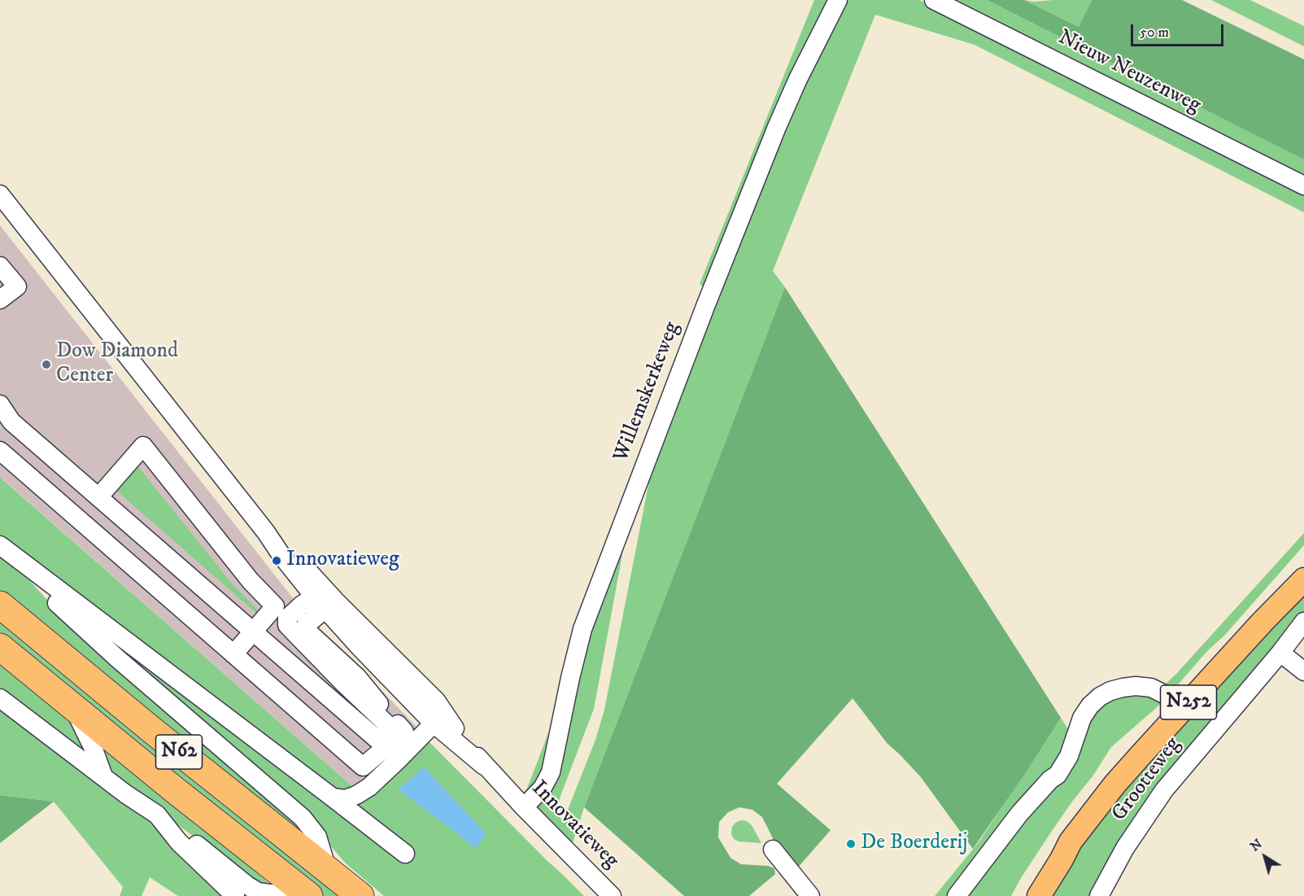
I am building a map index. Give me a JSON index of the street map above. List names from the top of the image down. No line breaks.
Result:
{"streets":{"highway":["N62"],"main road":["N252"],"street":["Nieuw Neuzenweg","Willemskerkeweg","Grootteweg","Innovatieweg"]},"crossings":[["Willemskerkeweg","Innovatieweg"]],"places":["Dow Diamond Center","Innovatieweg","De Boerderij"],"scale_bar":"50 m","north":"top left"}
